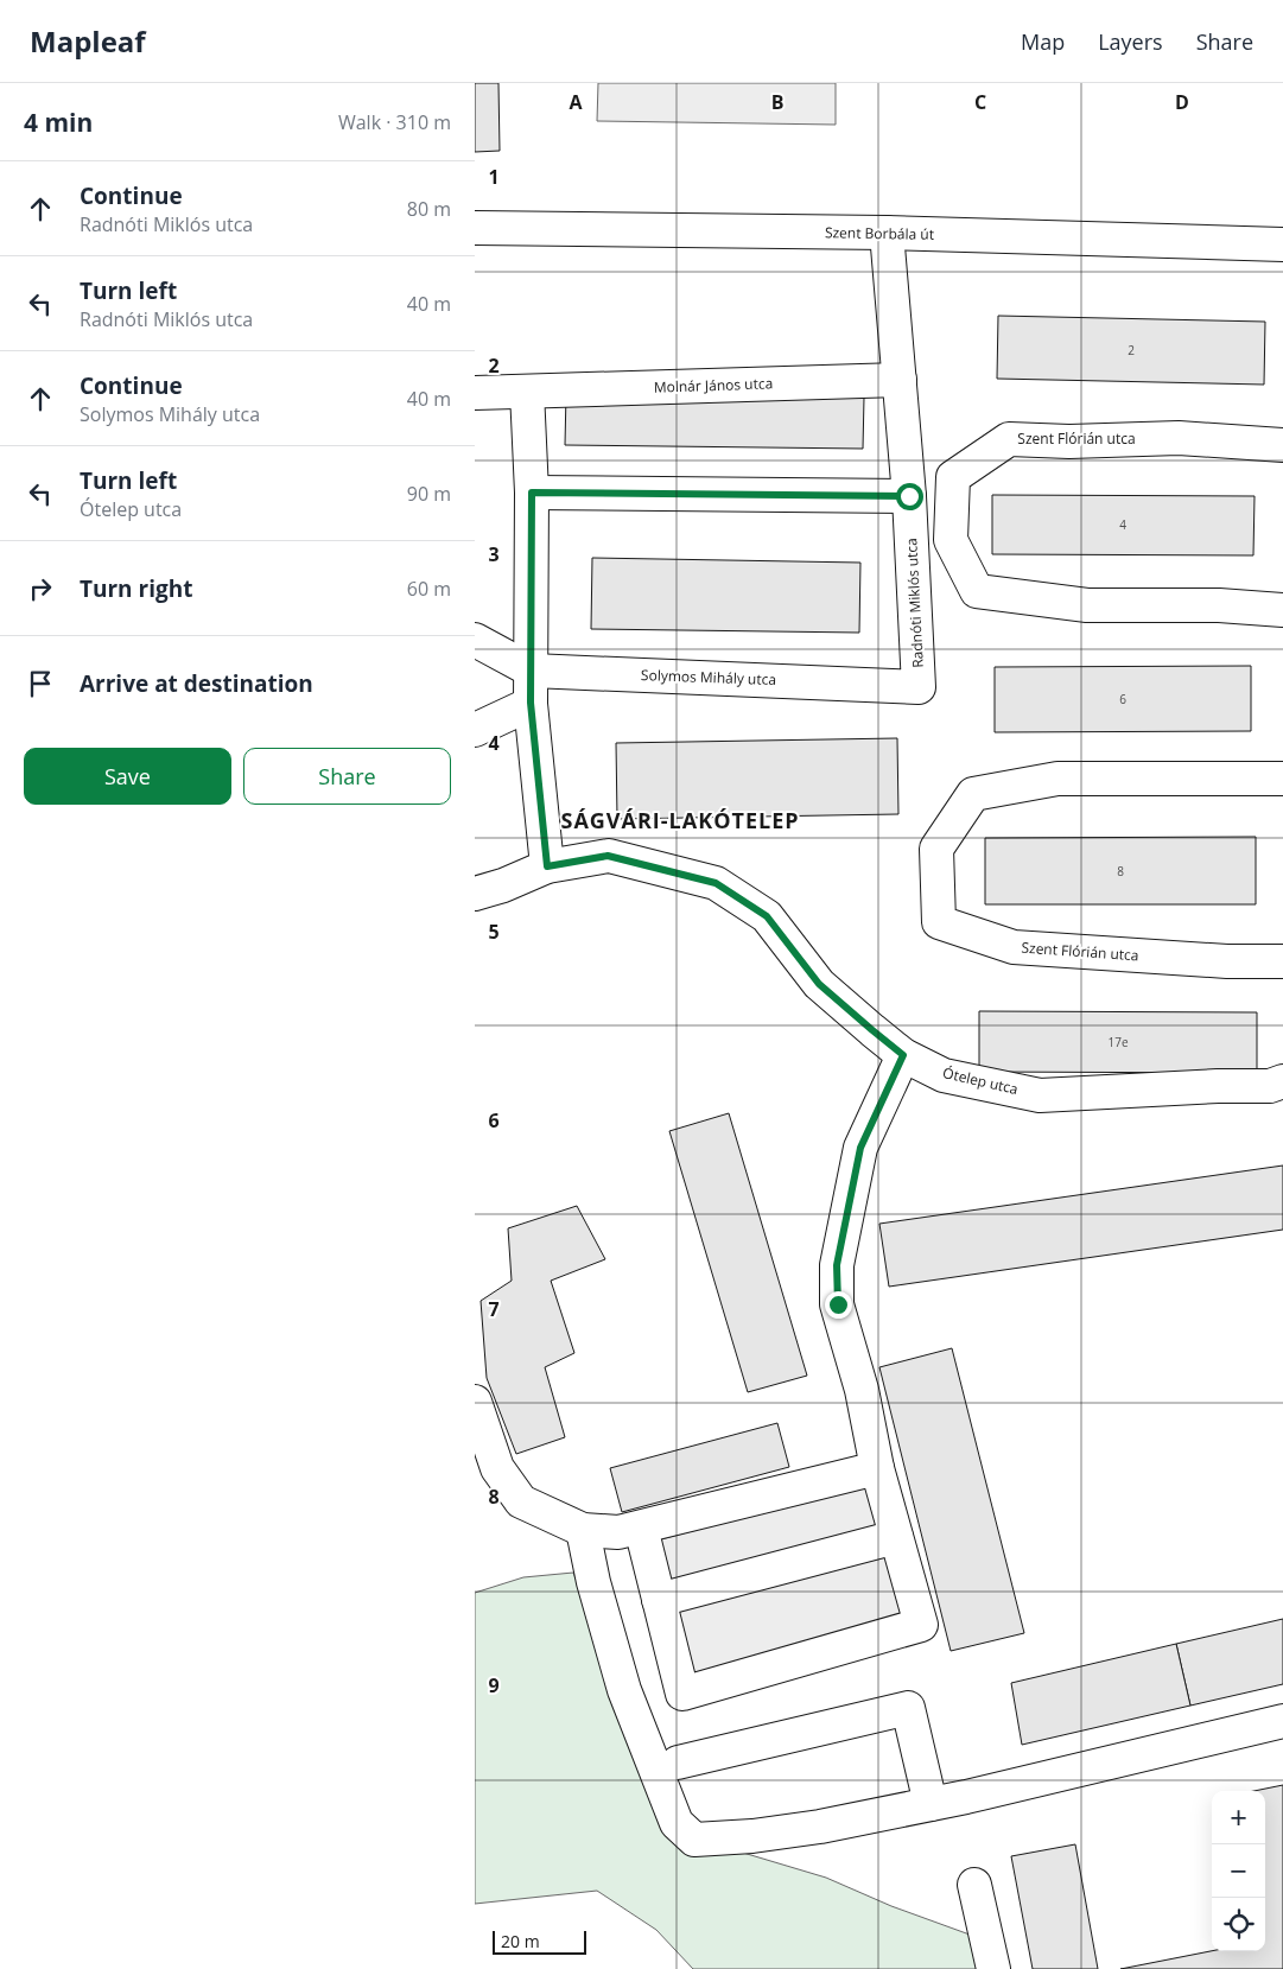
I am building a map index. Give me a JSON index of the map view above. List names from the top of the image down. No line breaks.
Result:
{"streets":{"street":["Szent Borbála út","Molnár János utca","Szent Flórián utca","Radnóti Miklós utca","Solymos Mihály utca","Ótelep utca"]},"crossings":[["Radnóti Miklós utca","Solymos Mihály utca"]],"districts":["SÁGVÁRI-LAKÓTELEP"],"house_numbers":["2","4","6","8","17e"],"scale_bar":"20 m","page":{"header":"Mapleaf","nav":["Map","Layers","Share"],"heading":["4 min","Walk · 310 m"],"list":[["Continue","Radnóti Miklós utca","80 m"],["Turn left","Radnóti Miklós utca","40 m"],["Continue","Solymos Mihály utca","40 m"],["Turn left","Ótelep utca","90 m"],["Turn right","60 m"],"Arrive at destination"],"buttons":["Save","Share"],"map_buttons":["+","−"],"scale":"20 m"},"grid":{"columns":["A","B","C","D"],"rows":["1","2","3","4","5","6","7","8","9"]}}
